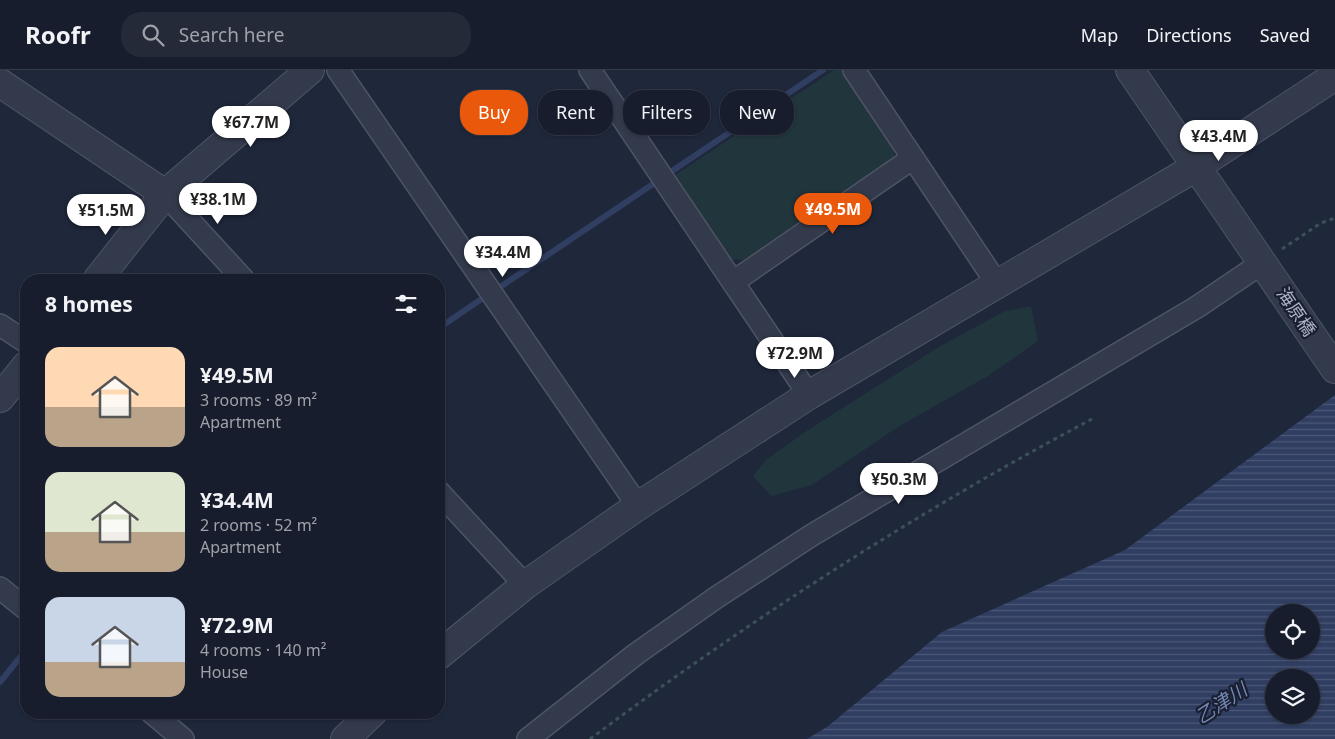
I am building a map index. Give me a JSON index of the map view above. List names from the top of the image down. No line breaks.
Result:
{"streets":{"street":["海原橋"]},"water":["乙津川"],"page":{"header":"Roofr","search":"Search here","nav":["Map","Directions","Saved"],"chip":["Buy","Rent","Filters","New"],"price":["¥67.7M","¥43.4M","¥38.1M","¥49.5M","¥51.5M","¥34.4M","¥72.9M","¥50.3M"],"heading":"8 homes","list":[{"name":"¥49.5M","note":"3 rooms · 89 m² · Apartment"},{"name":"¥34.4M","note":"2 rooms · 52 m² · Apartment"},{"name":"¥72.9M","note":"4 rooms · 140 m² · House"}]}}
